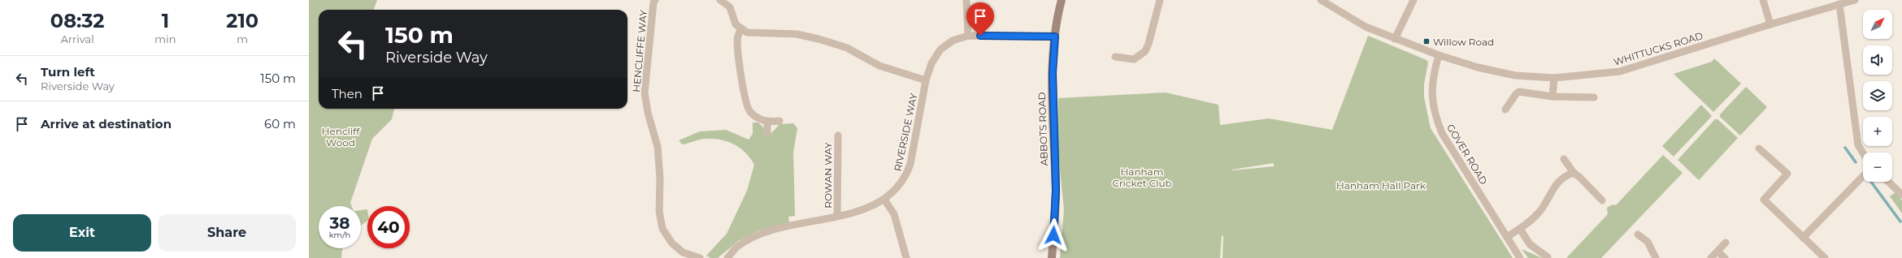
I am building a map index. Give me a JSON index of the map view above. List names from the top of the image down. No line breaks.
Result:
{"streets":{"street":["WHITTUCKS ROAD","HENCLIFFE WAY","ABBOTS ROAD","RIVERSIDE WAY","GOVER ROAD","ROWAN WAY"]},"crossings":[["WHITTUCKS ROAD","GOVER ROAD"],["ABBOTS ROAD","RIVERSIDE WAY"],["RIVERSIDE WAY","ROWAN WAY"]],"parks":["Hencliff Wood","Hanham Cricket Club","Hanham Hall Park"],"places":{"transit":["Willow Road"]},"north":"top right","page":{"eta":["08:32","Arrival","1","min","210","m"],"map_buttons":["+","−"],"turn":["150 m","Riverside Way"],"list":[{"name":"Turn left","note":"Riverside Way","value":"150 m"},{"name":"Arrive at destination","value":"60 m"}],"then":"Then","speed":"38 km/h","limit":"40","buttons":["Exit","Share"]}}
